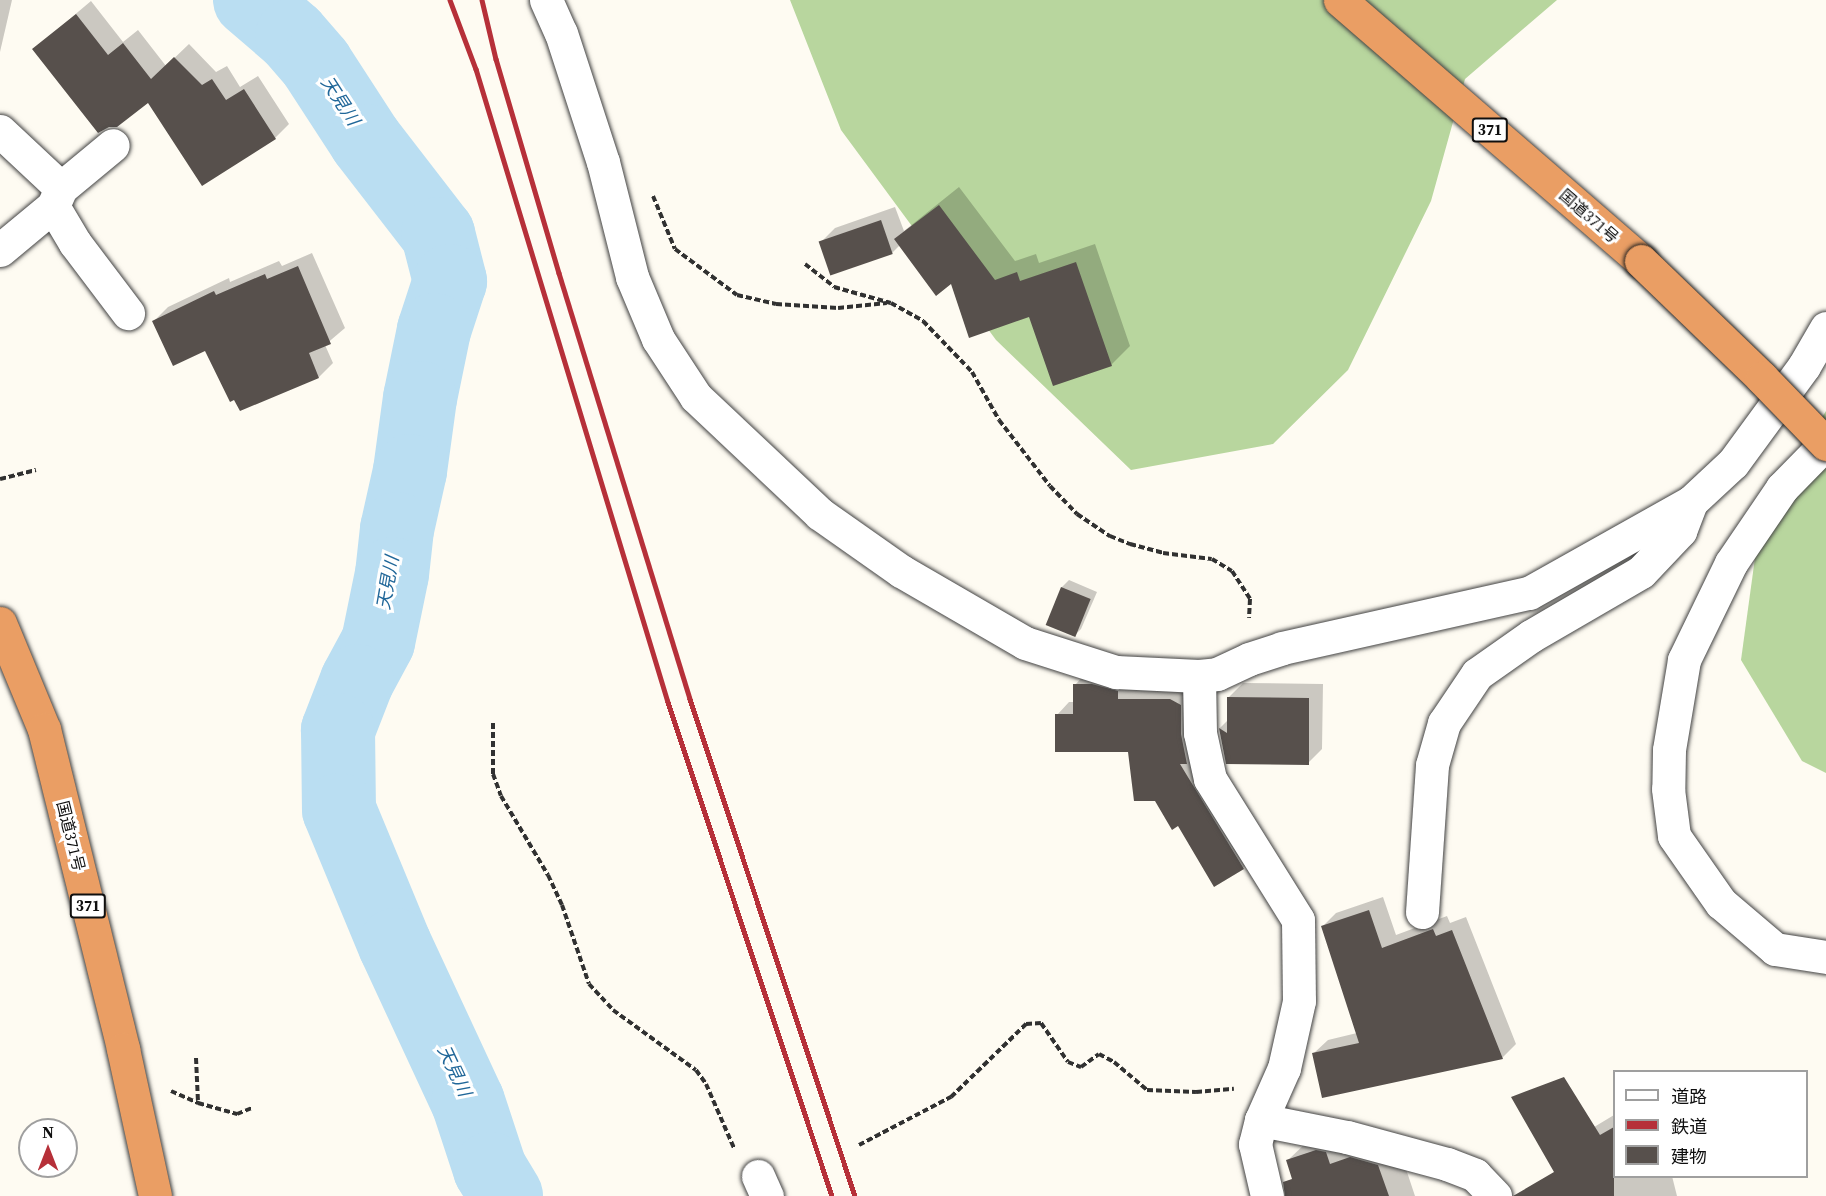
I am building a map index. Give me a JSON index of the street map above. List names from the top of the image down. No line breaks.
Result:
{"streets":{"highway":["371","国道371号"]},"water":["天見川"],"legend":["道路","鉄道","建物"],"north":"top"}
